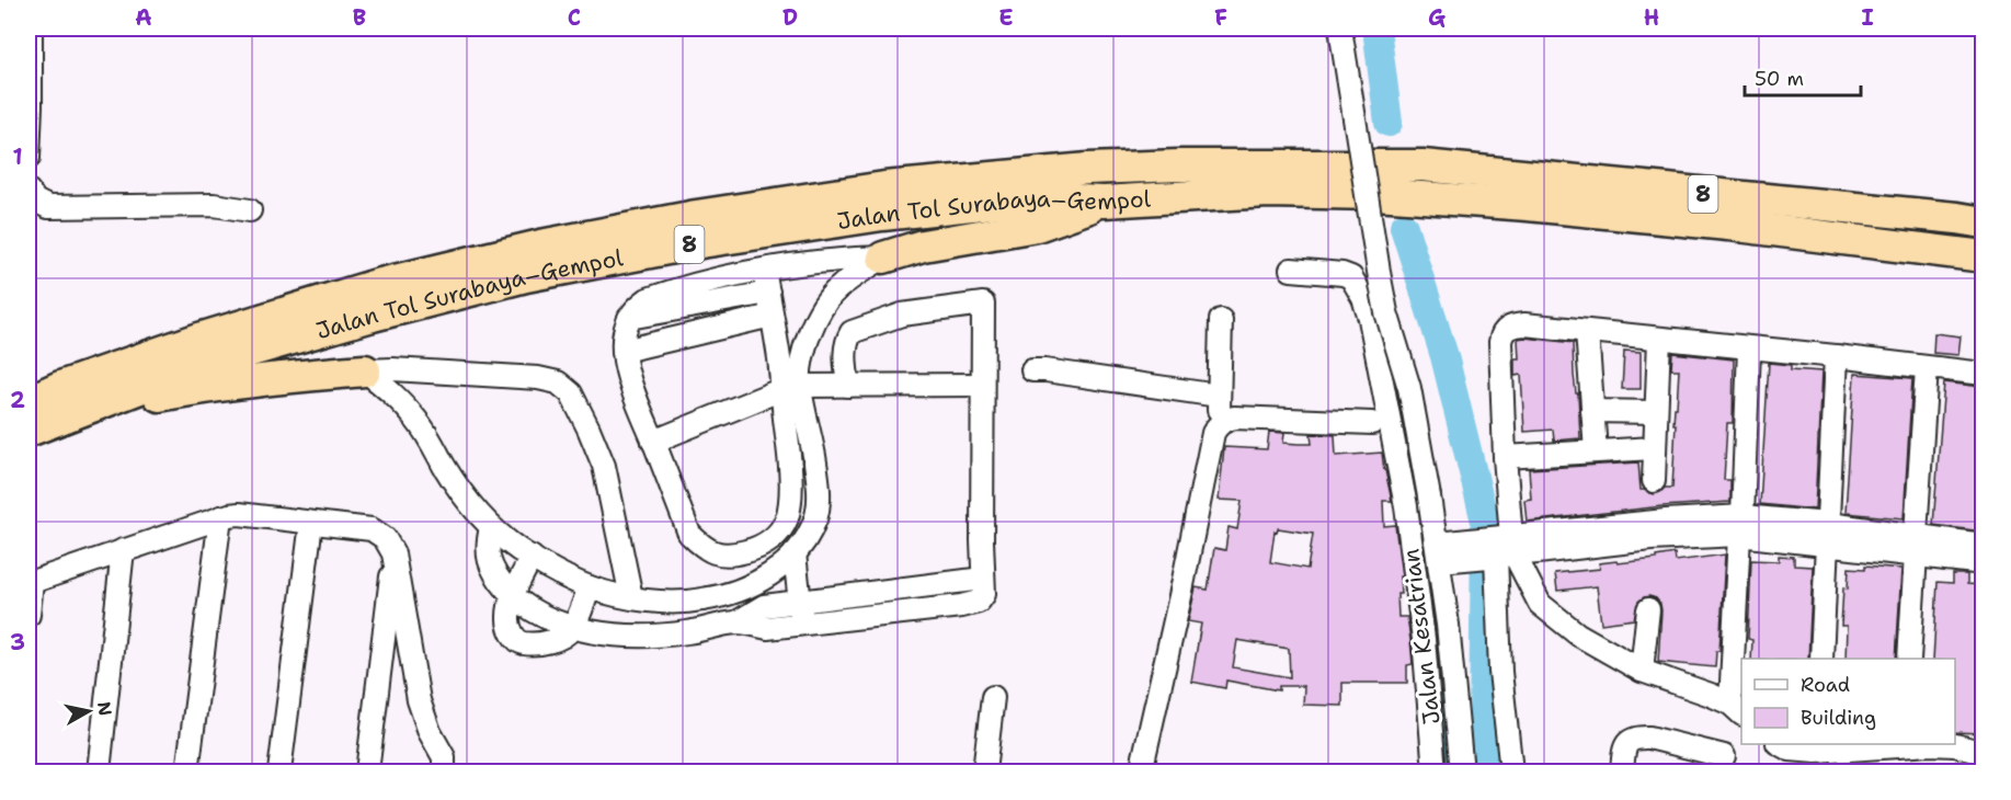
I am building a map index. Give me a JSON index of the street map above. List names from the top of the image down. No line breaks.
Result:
{"streets":{"highway":["8","Jalan Tol Surabaya–Gempol"],"street":["Jalan Kesatrian"]},"legend":["Road","Building"],"scale_bar":"50 m","north":"right","grid":{"columns":["A","B","C","D","E","F","G","H","I"],"rows":["1","2","3"]}}
